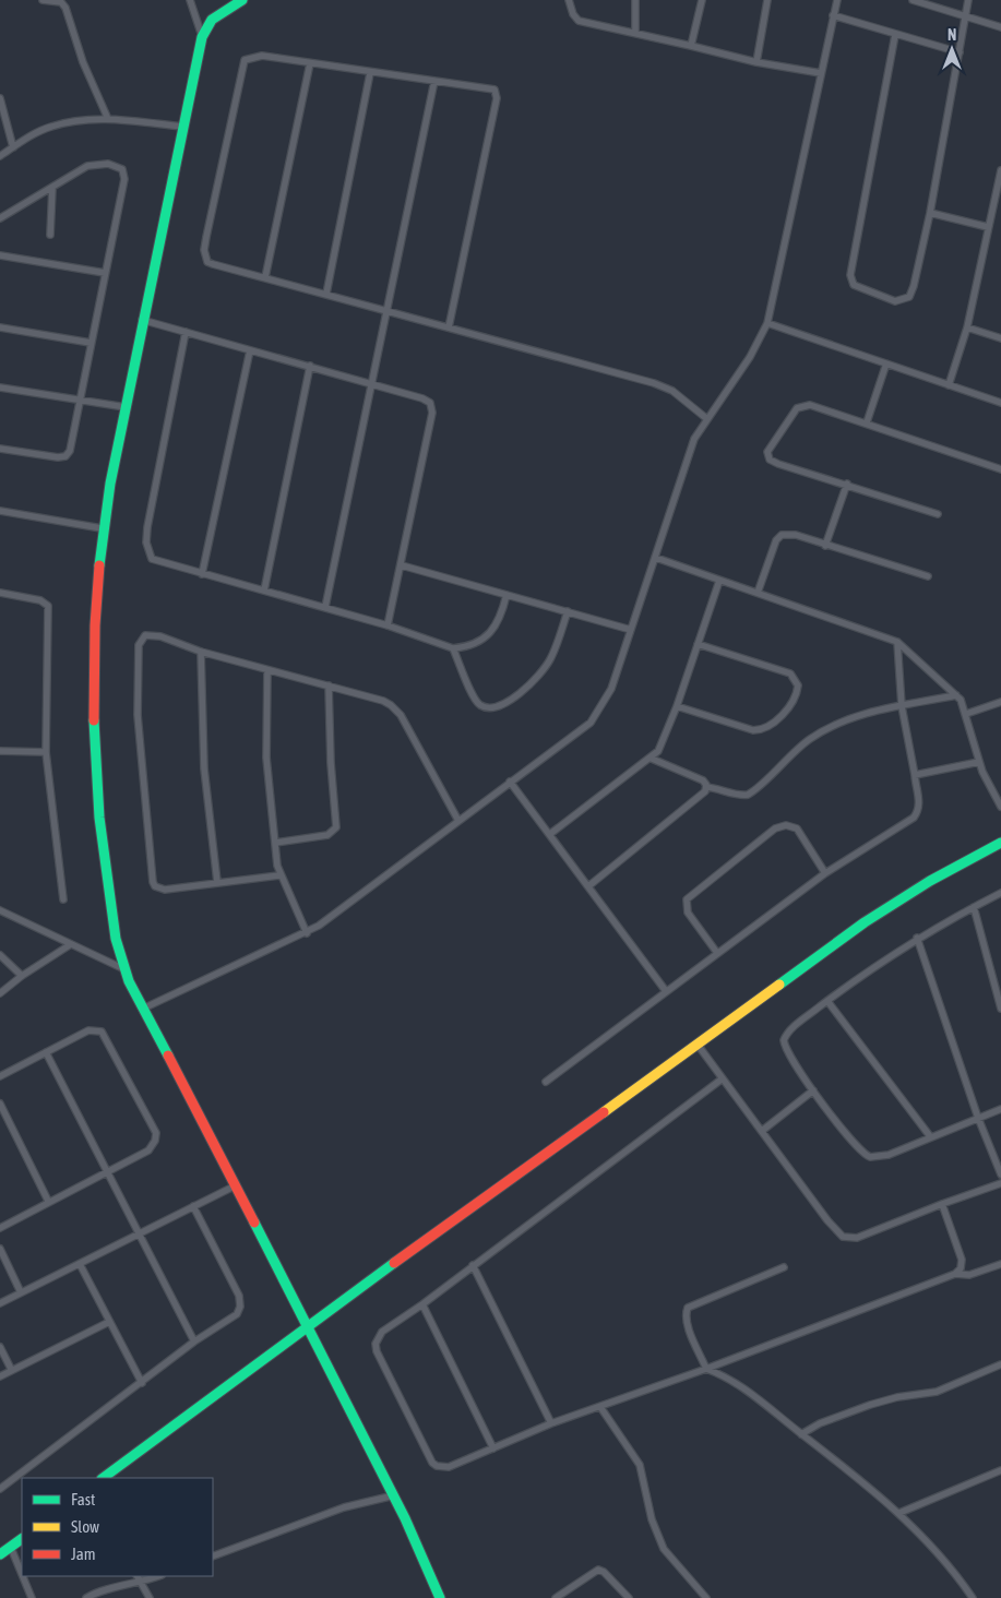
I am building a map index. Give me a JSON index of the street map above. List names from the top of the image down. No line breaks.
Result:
{"legend":["Fast","Slow","Jam"],"north":"top"}
